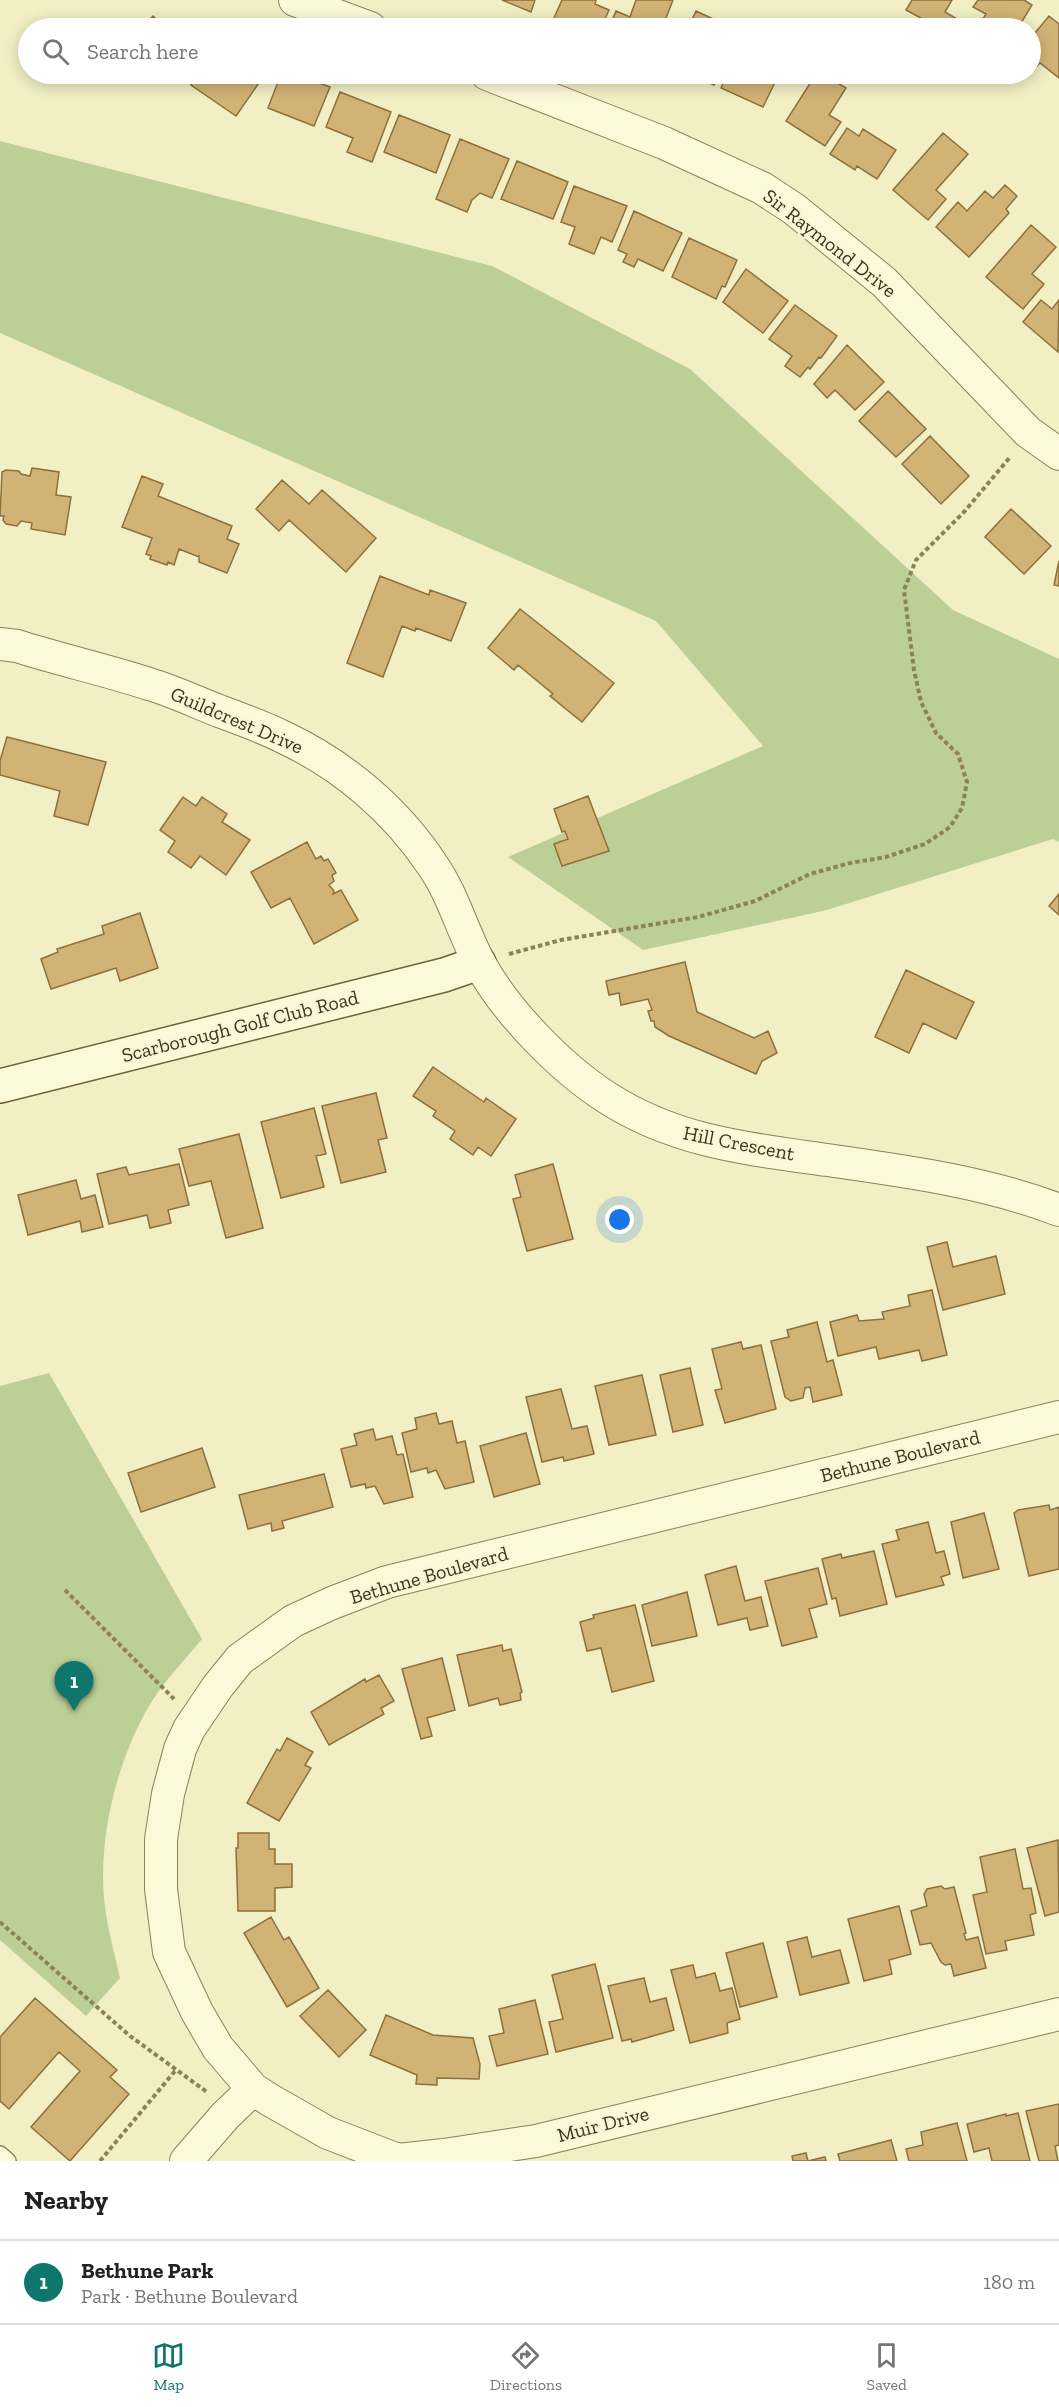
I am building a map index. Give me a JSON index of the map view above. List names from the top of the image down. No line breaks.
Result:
{"streets":{"street":["Sir Raymond Drive","Guildcrest Drive","Scarborough Golf Club Road","Hill Crescent","Bethune Boulevard","Muir Drive"]},"crossings":[["Guildcrest Drive","Scarborough Golf Club Road"],["Guildcrest Drive","Hill Crescent"],["Scarborough Golf Club Road","Hill Crescent"],["Bethune Boulevard","Muir Drive"]],"page":{"search":"Search here","pins":"1","heading":"Nearby","list":[{"mark":"1","name":"Bethune Park","note":"Park · Bethune Boulevard","value":"180 m"}],"nav":["Map","Directions","Saved"]}}
